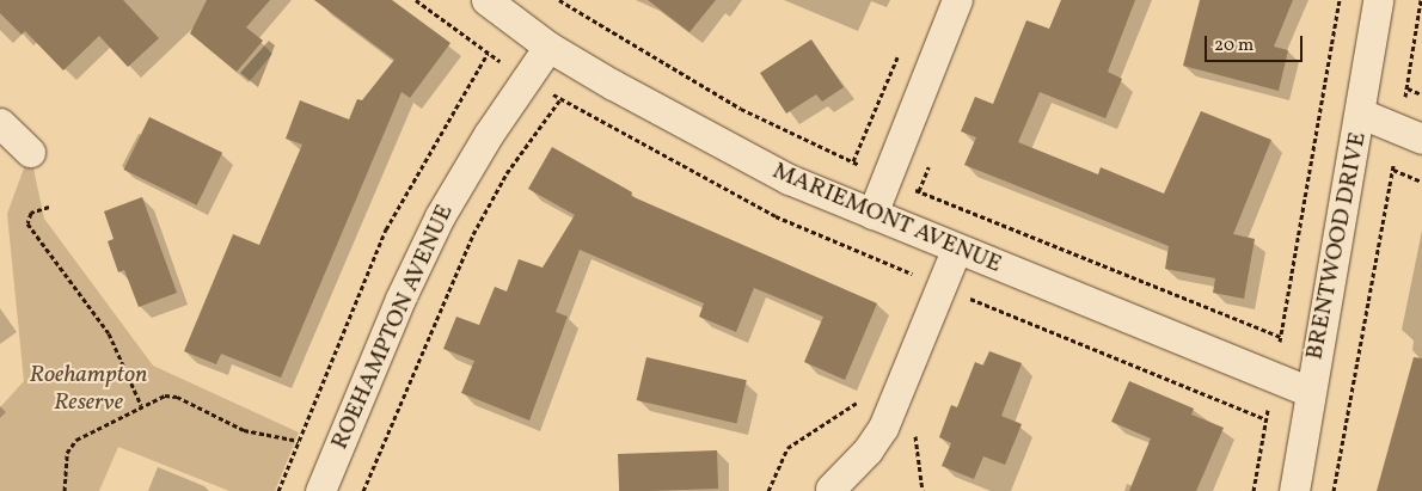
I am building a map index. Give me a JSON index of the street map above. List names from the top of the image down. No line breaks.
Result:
{"streets":{"street":["MARIEMONT AVENUE","BRENTWOOD DRIVE","ROEHAMPTON AVENUE"]},"crossings":[["MARIEMONT AVENUE","BRENTWOOD DRIVE"],["MARIEMONT AVENUE","ROEHAMPTON AVENUE"]],"parks":["Roehampton Reserve"],"scale_bar":"20 m"}
